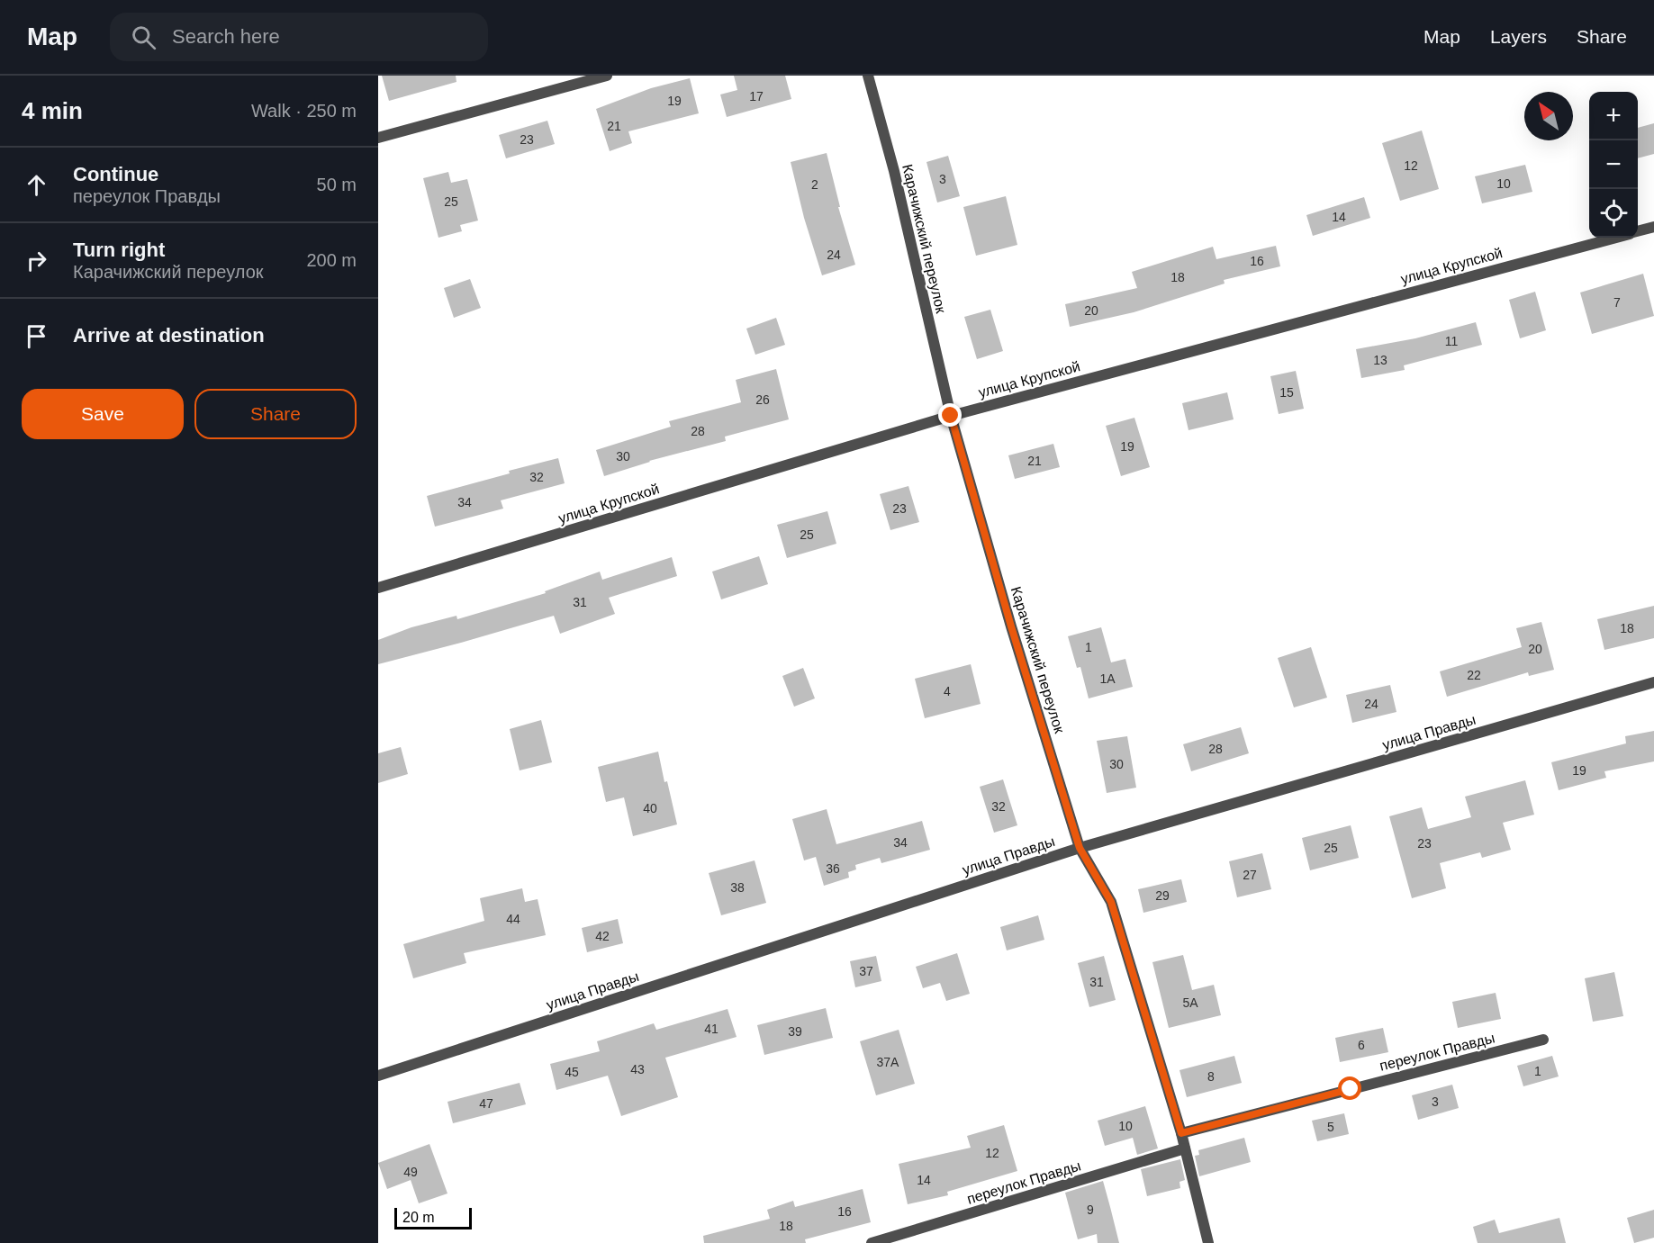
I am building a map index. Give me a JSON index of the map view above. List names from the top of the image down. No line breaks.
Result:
{"streets":{"street":["Карачижский переулок","улица Крупской","улица Правды","переулок Правды"]},"crossings":[["Карачижский переулок","улица Крупской"],["Карачижский переулок","улица Правды"],["Карачижский переулок","переулок Правды"]],"house_numbers":["17","19","21","23","12","3","10","2","25","14","24","16","18","7","20","11","13","15","26","28","19","30","21","32","34","23","25","31","18","1","20","22","1А","4","24","28","30","19","32","40","34","23","25","36","27","38","29","44","42","37","31","5А","41","39","6","37А","43","1","45","8","3","47","10","5","12","49","14","9","16","18"],"scale_bar":"20 m","north":"top left","page":{"header":"Map","search":"Search here","nav":["Map","Layers","Share"],"heading":["4 min","Walk · 250 m"],"map_buttons":["+","−"],"list":[["Continue","переулок Правды","50 m"],["Turn right","Карачижский переулок","200 m"],"Arrive at destination"],"buttons":["Save","Share"],"scale":"20 m"}}
